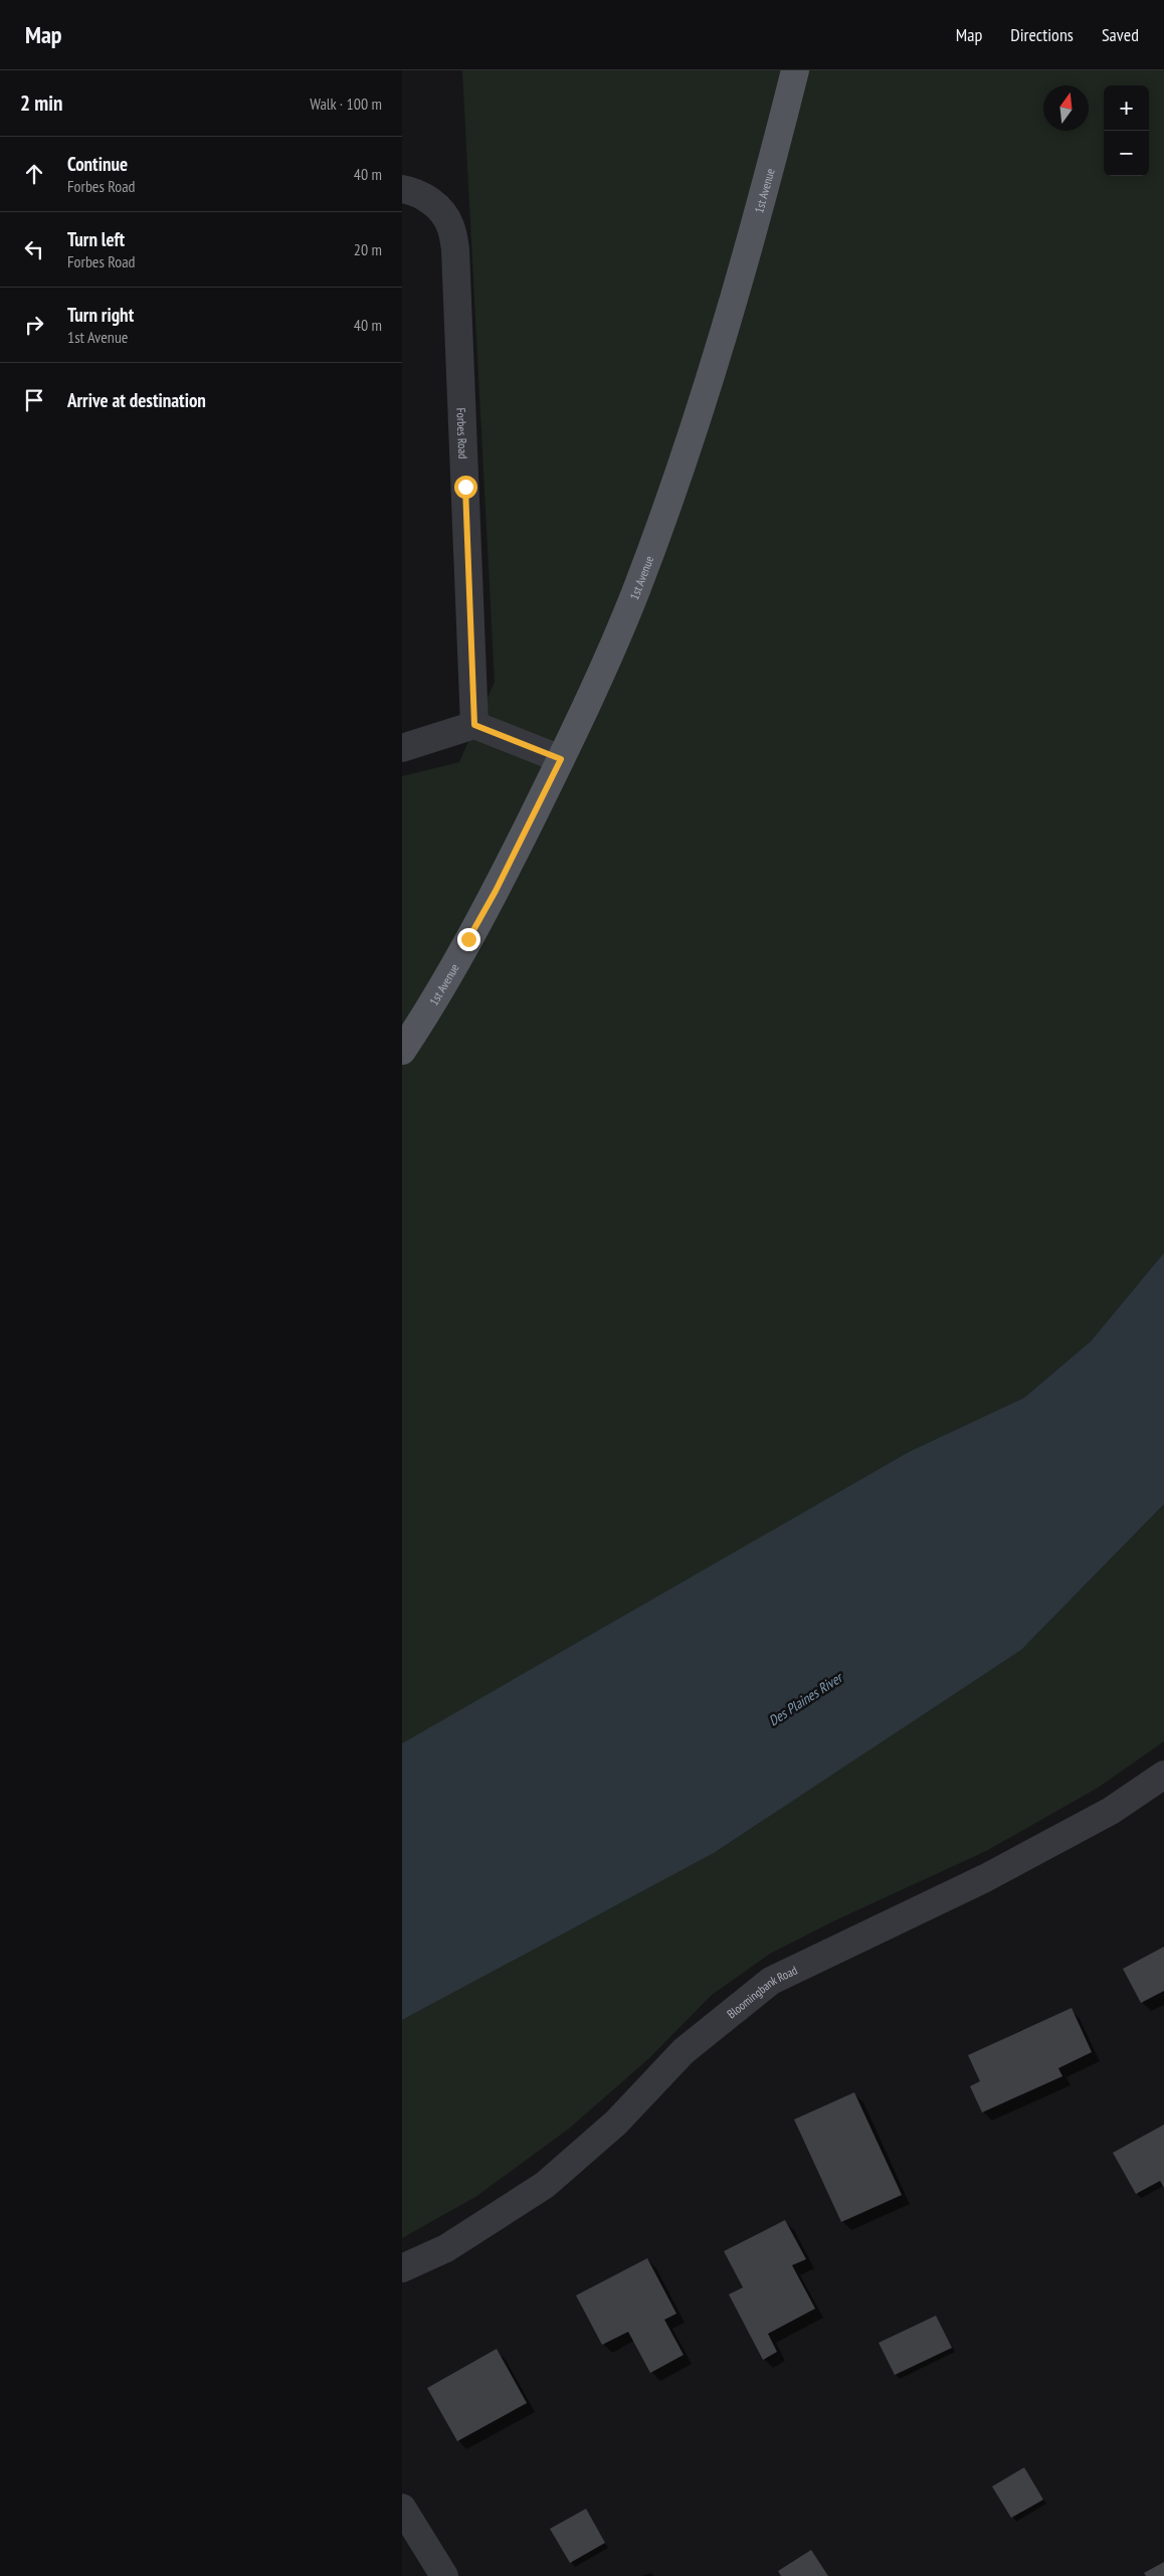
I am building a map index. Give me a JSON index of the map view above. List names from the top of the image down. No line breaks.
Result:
{"streets":{"main road":["1st Avenue"],"street":["Forbes Road","Bloomingbank Road"]},"water":["Des Plaines River"],"north":"top","page":{"header":"Map","nav":["Map","Directions","Saved"],"heading":["2 min","Walk · 100 m"],"map_buttons":["+","−"],"list":[["Continue","Forbes Road","40 m"],["Turn left","Forbes Road","20 m"],["Turn right","1st Avenue","40 m"],"Arrive at destination"]}}
